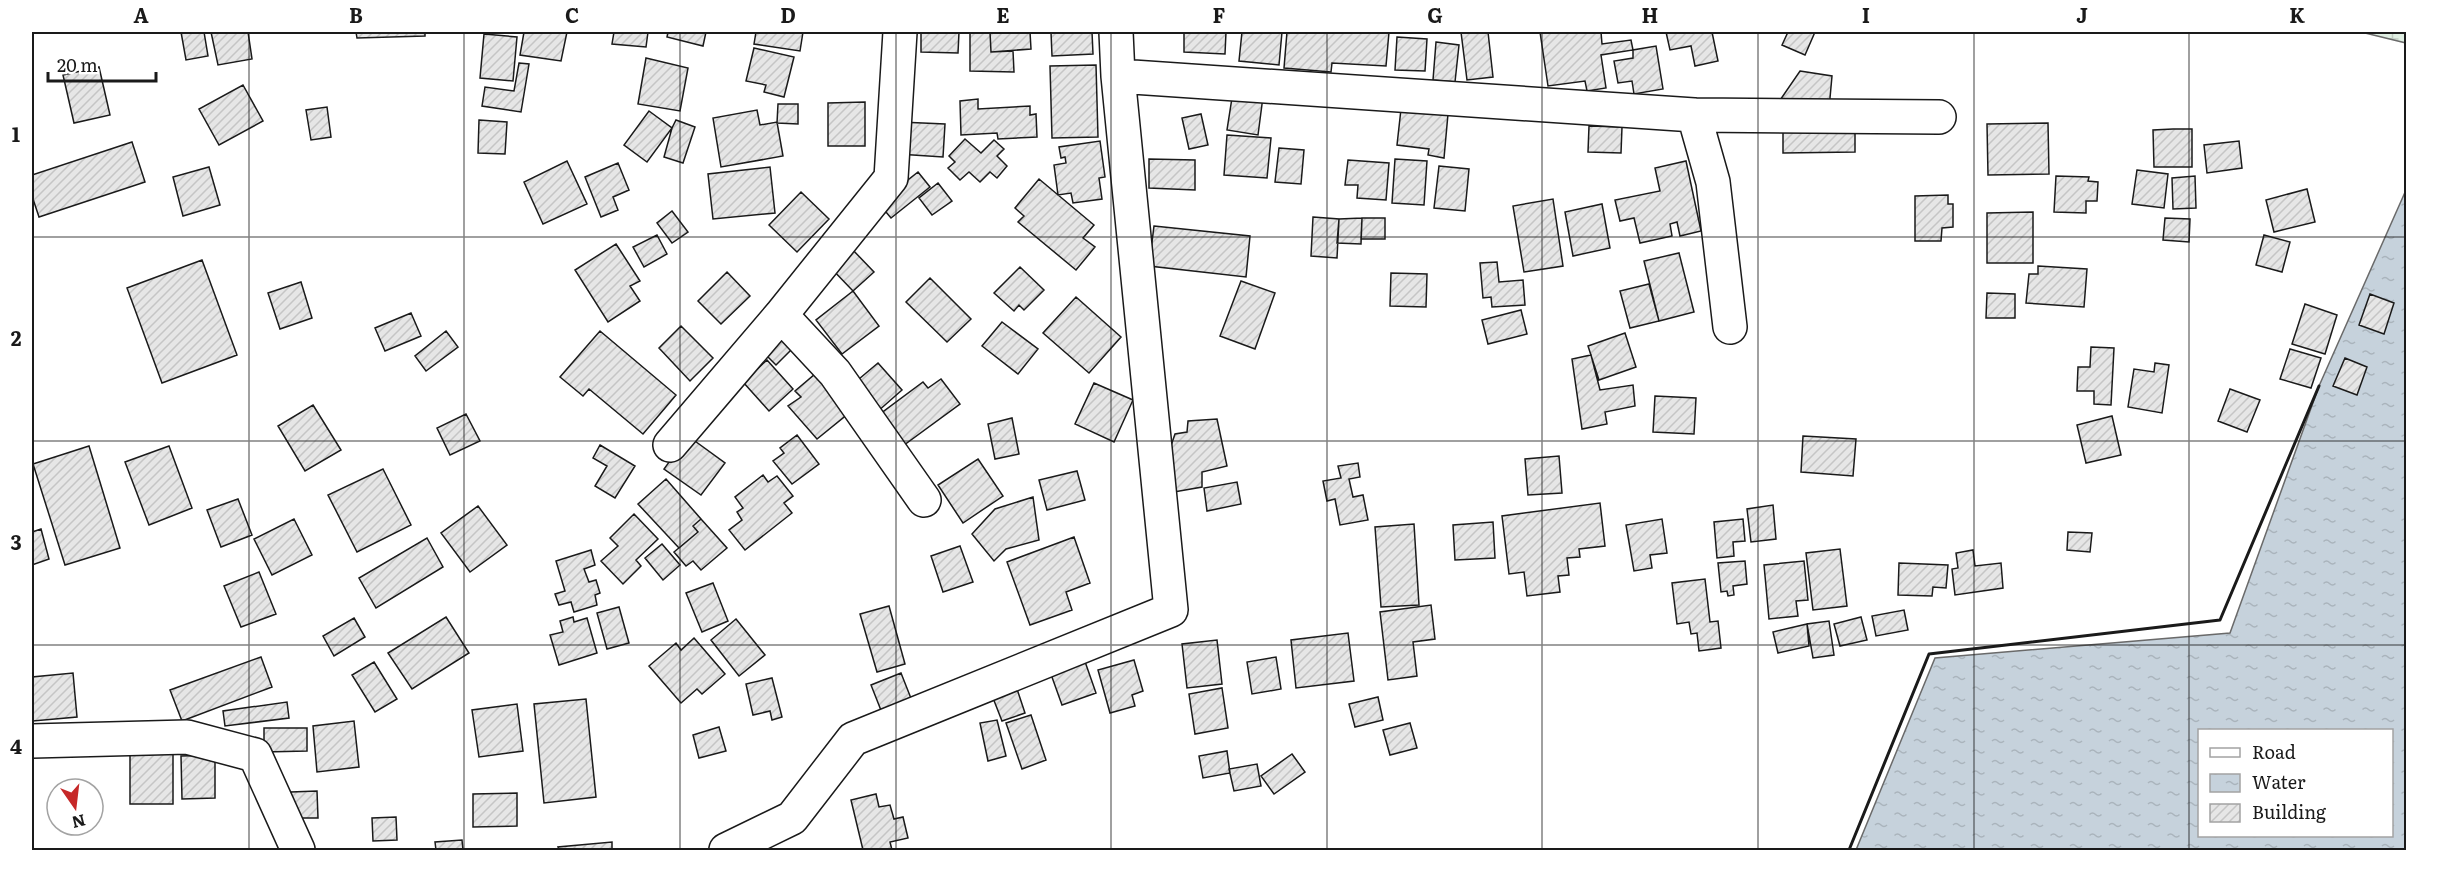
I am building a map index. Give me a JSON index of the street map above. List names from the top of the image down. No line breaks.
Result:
{"legend":["Road","Water","Building"],"scale_bar":"20 m","north":"bottom","grid":{"columns":["A","B","C","D","E","F","G","H","I","J","K"],"rows":["1","2","3","4"]}}
